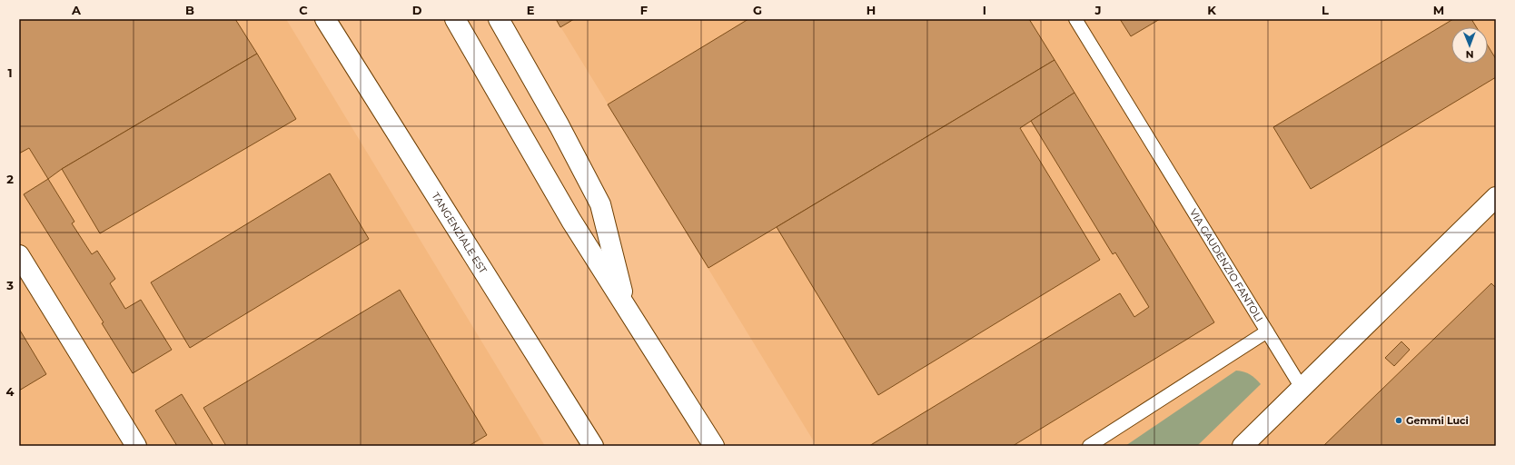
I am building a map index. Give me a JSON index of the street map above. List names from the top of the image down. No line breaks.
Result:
{"streets":{"main road":["TANGENZIALE EST"],"lane":["VIA GAUDENZIO FANTOLI"]},"places":["Gemmi Luci"],"north":"bottom","grid":{"columns":["A","B","C","D","E","F","G","H","I","J","K","L","M"],"rows":["1","2","3","4"]}}
